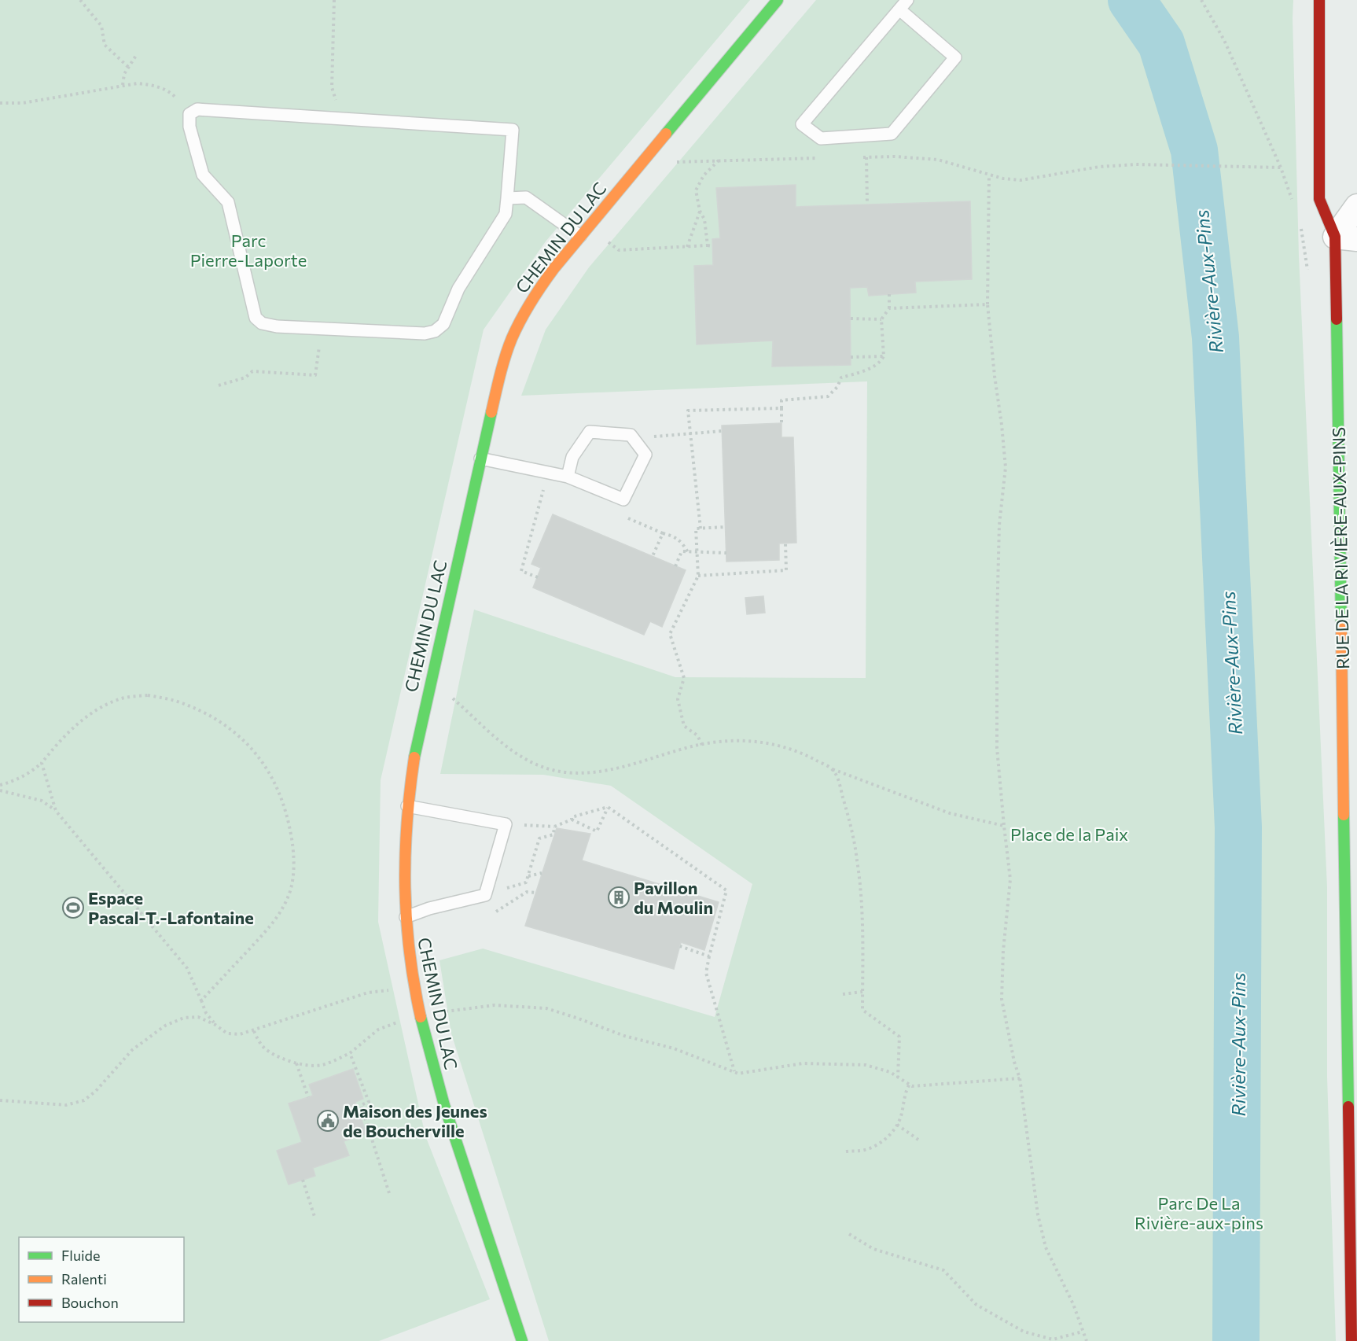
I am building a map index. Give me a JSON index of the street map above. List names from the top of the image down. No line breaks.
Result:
{"streets":{"street":["CHEMIN DU LAC","RUE DE LA RIVIÈRE-AUX-PINS"]},"water":["Rivière-Aux-Pins"],"parks":["Parc Pierre-Laporte","Place de la Paix","Parc De La Rivière-aux-pins"],"places":{"building":["Pavillon du Moulin"],"sports":["Espace Pascal-T.-Lafontaine"],"public building":["Maison des Jeunes de Boucherville"]},"legend":["Fluide","Ralenti","Bouchon"]}
